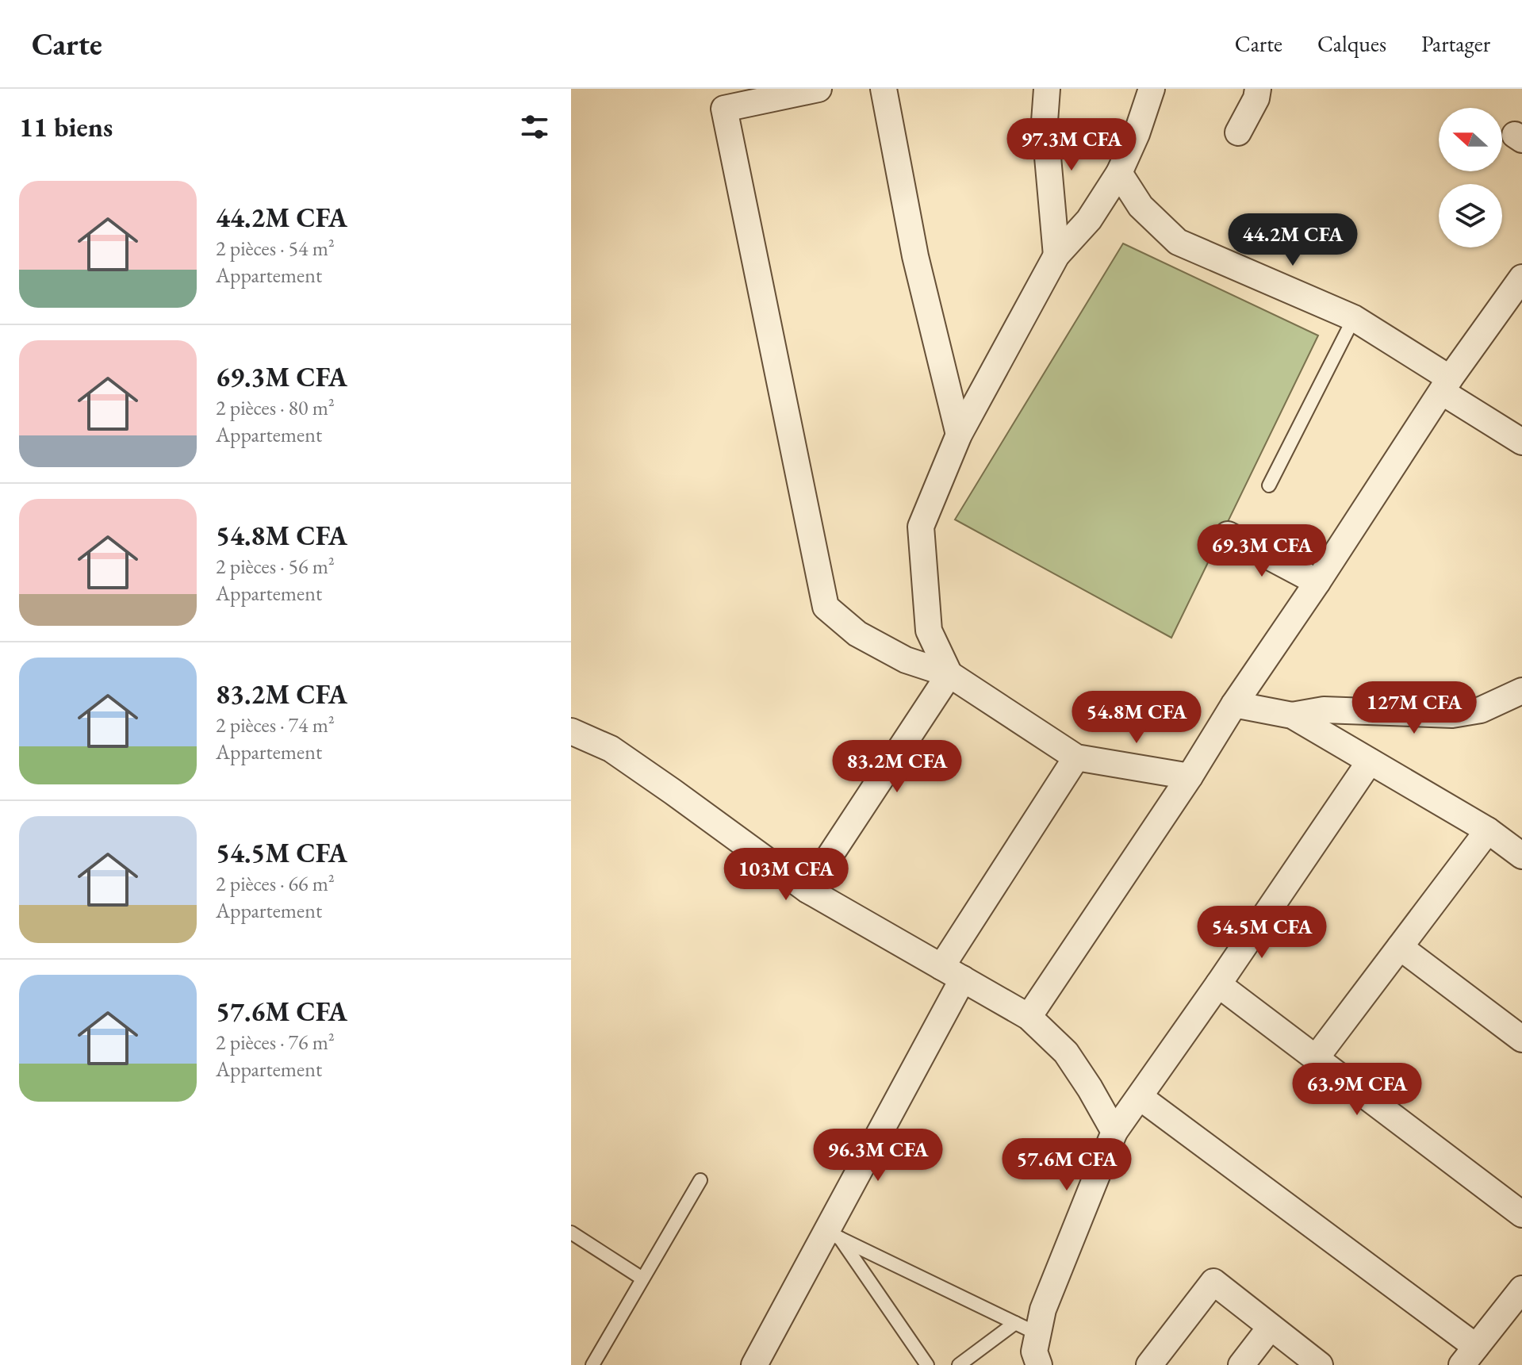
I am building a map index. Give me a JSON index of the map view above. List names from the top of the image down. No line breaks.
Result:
{"north":"left","page":{"header":"Carte","nav":["Carte","Calques","Partager"],"heading":"11 biens","price":["97.3M CFA","44.2M CFA","69.3M CFA","127M CFA","54.8M CFA","83.2M CFA","103M CFA","54.5M CFA","63.9M CFA","96.3M CFA","57.6M CFA"],"list":[{"name":"44.2M CFA","note":"2 pièces · 54 m² · Appartement"},{"name":"69.3M CFA","note":"2 pièces · 80 m² · Appartement"},{"name":"54.8M CFA","note":"2 pièces · 56 m² · Appartement"},{"name":"83.2M CFA","note":"2 pièces · 74 m² · Appartement"},{"name":"54.5M CFA","note":"2 pièces · 66 m² · Appartement"},{"name":"57.6M CFA","note":"2 pièces · 76 m² · Appartement"}]}}
